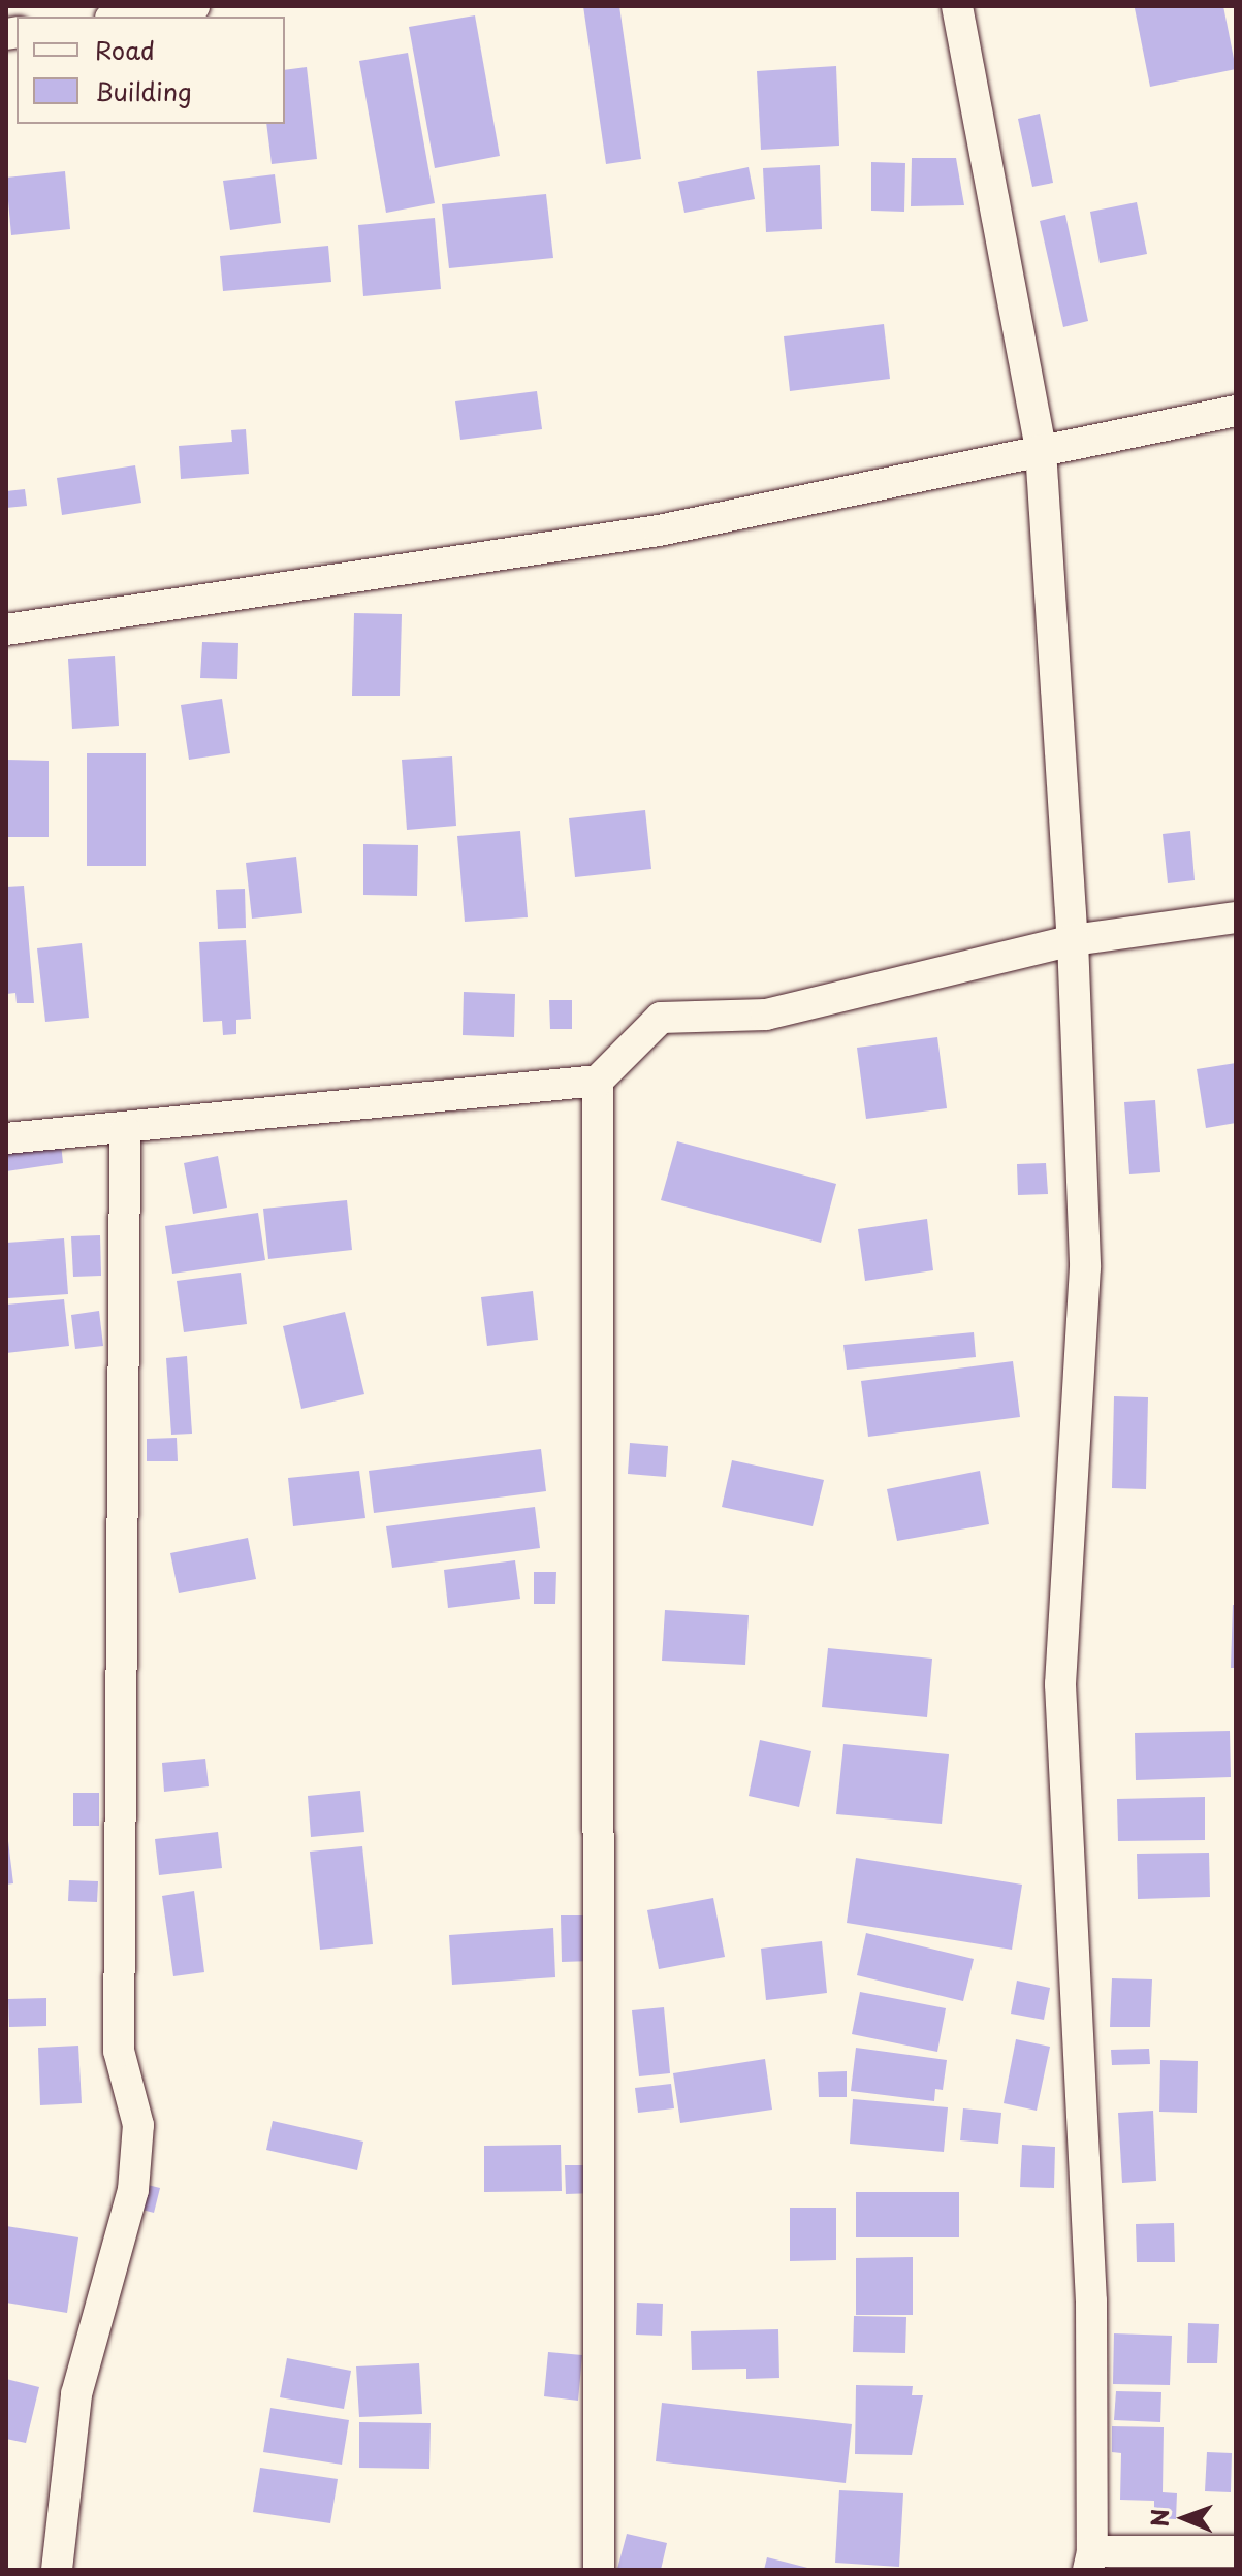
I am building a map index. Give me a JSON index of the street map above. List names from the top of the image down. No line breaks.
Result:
{"legend":["Road","Building"],"north":"left"}
